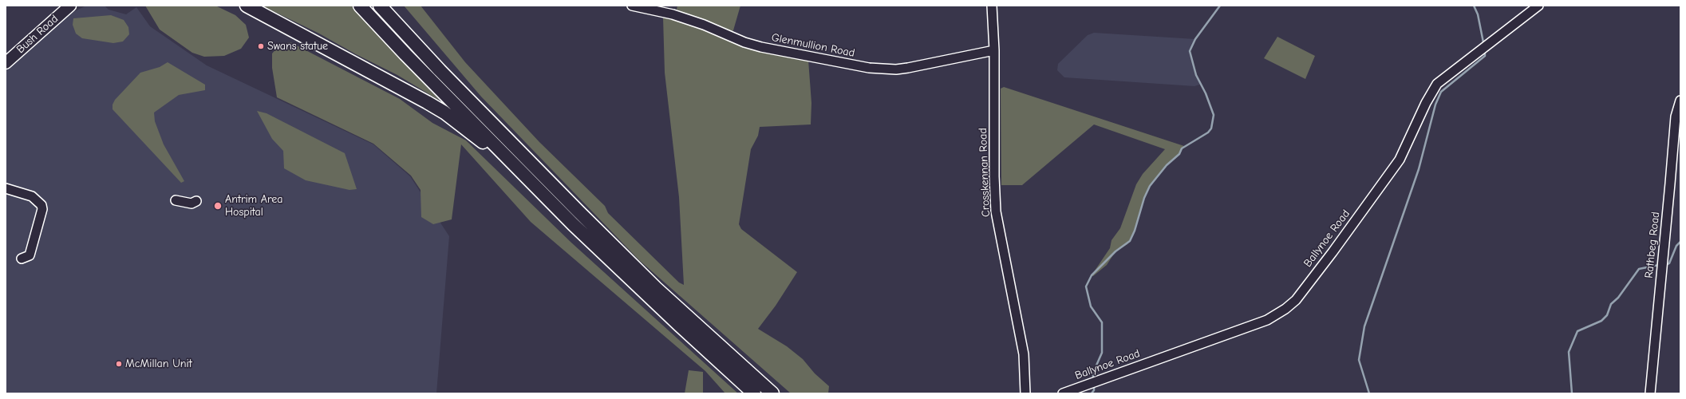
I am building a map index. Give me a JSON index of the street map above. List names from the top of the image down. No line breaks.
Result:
{"streets":{"main road":["Bush Road"],"street":["Glenmullion Road","Crosskennan Road","Ballynoe Road","Rathbeg Road"]},"crossings":[["Glenmullion Road","Crosskennan Road"]],"places":["Swans statue","Antrim Area Hospital","McMillan Unit"]}
